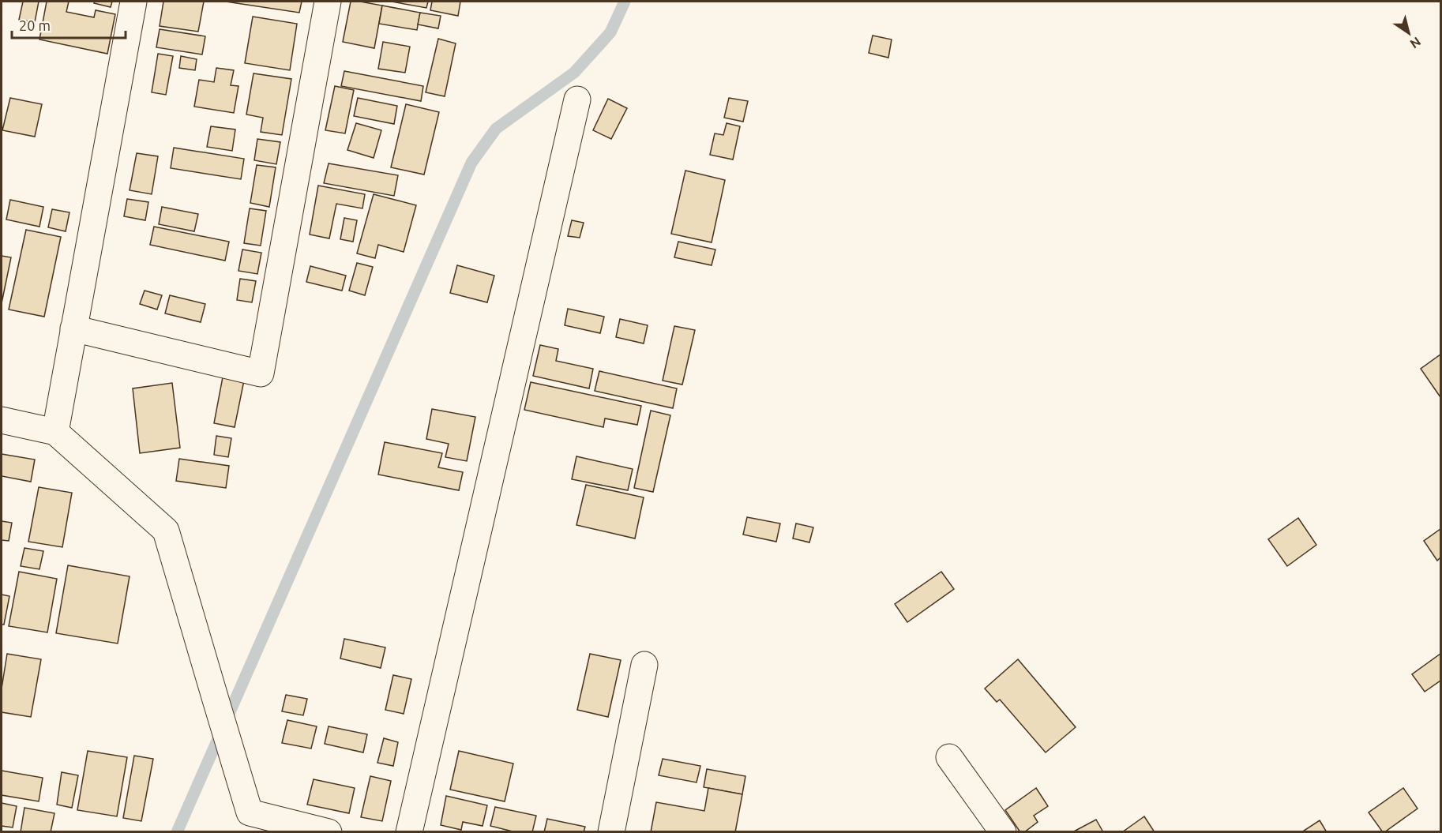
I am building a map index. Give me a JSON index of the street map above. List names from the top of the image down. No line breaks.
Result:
{"scale_bar":"20 m","north":"bottom right"}
